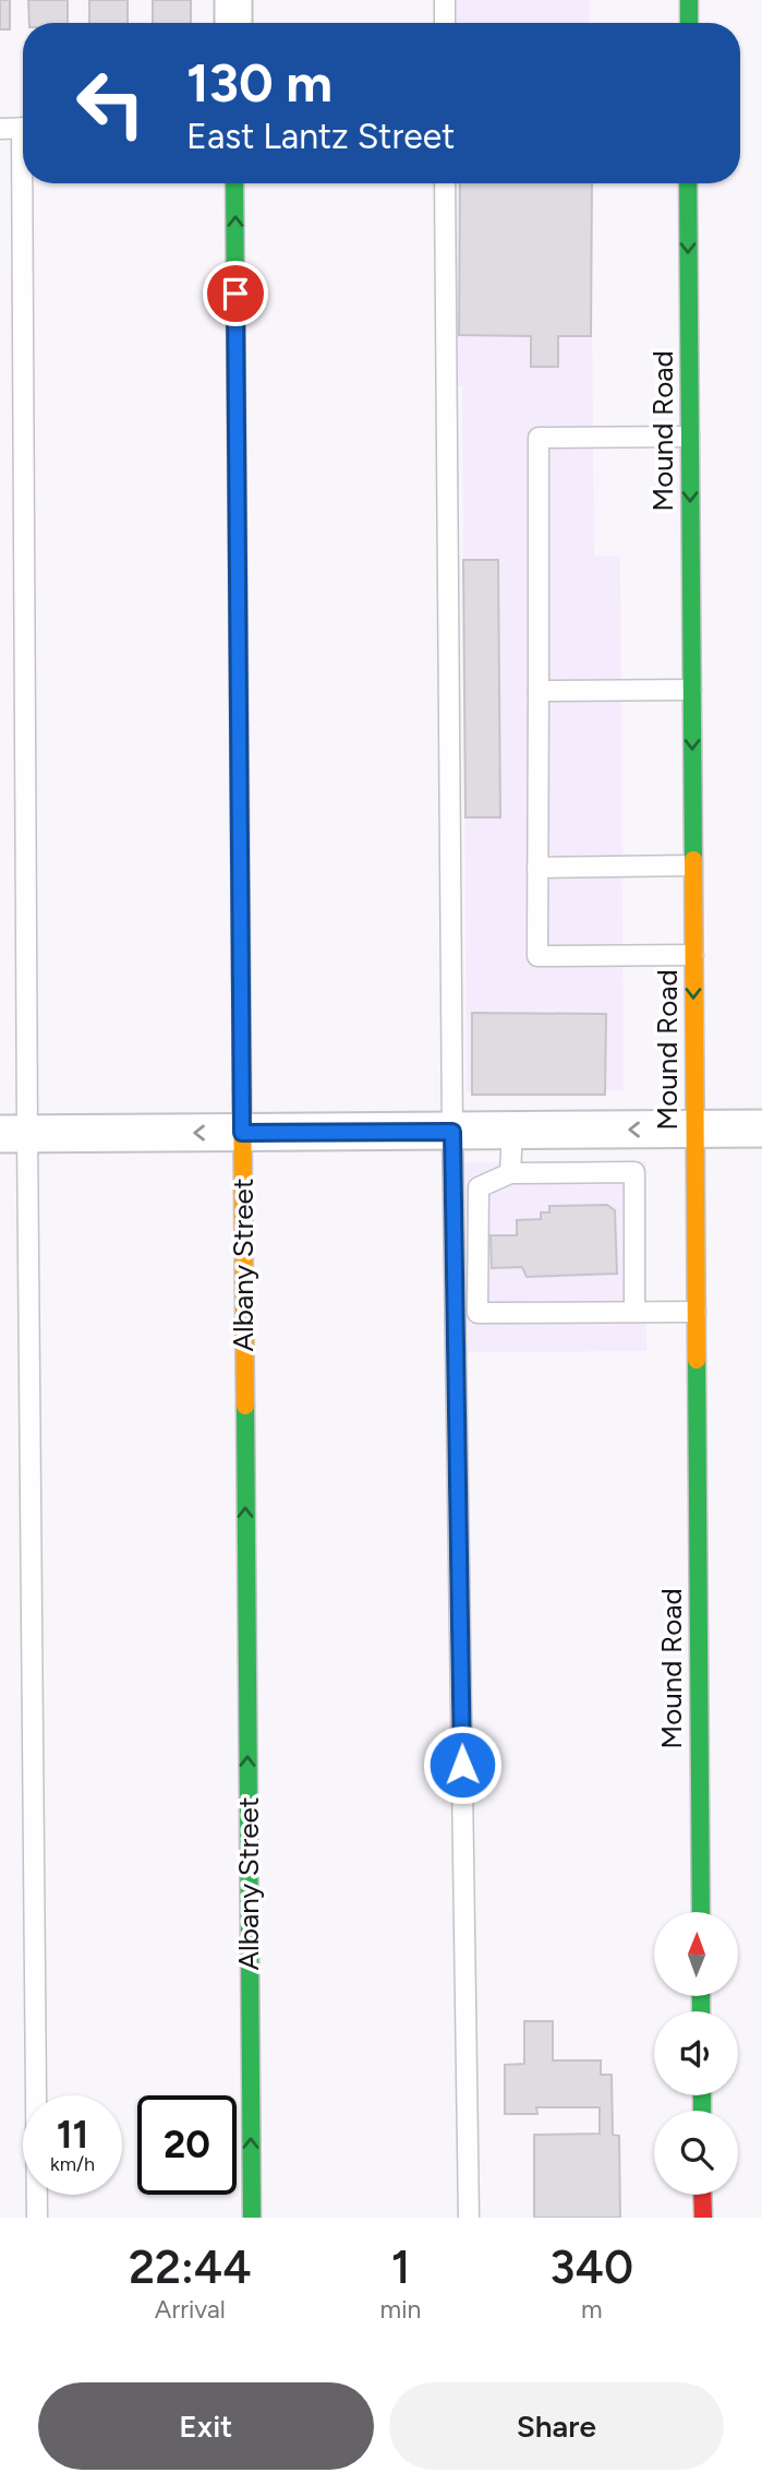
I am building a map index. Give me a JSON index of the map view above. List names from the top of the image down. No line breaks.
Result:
{"streets":{"street":["Mound Road","Albany Street"]},"one_way":["Mound Road","Albany Street"],"north":"top","page":{"turn":["130 m","East Lantz Street"],"speed":"11 km/h","limit":"20","eta":["22:44","Arrival","1","min","340","m"],"buttons":["Exit","Share"]}}
